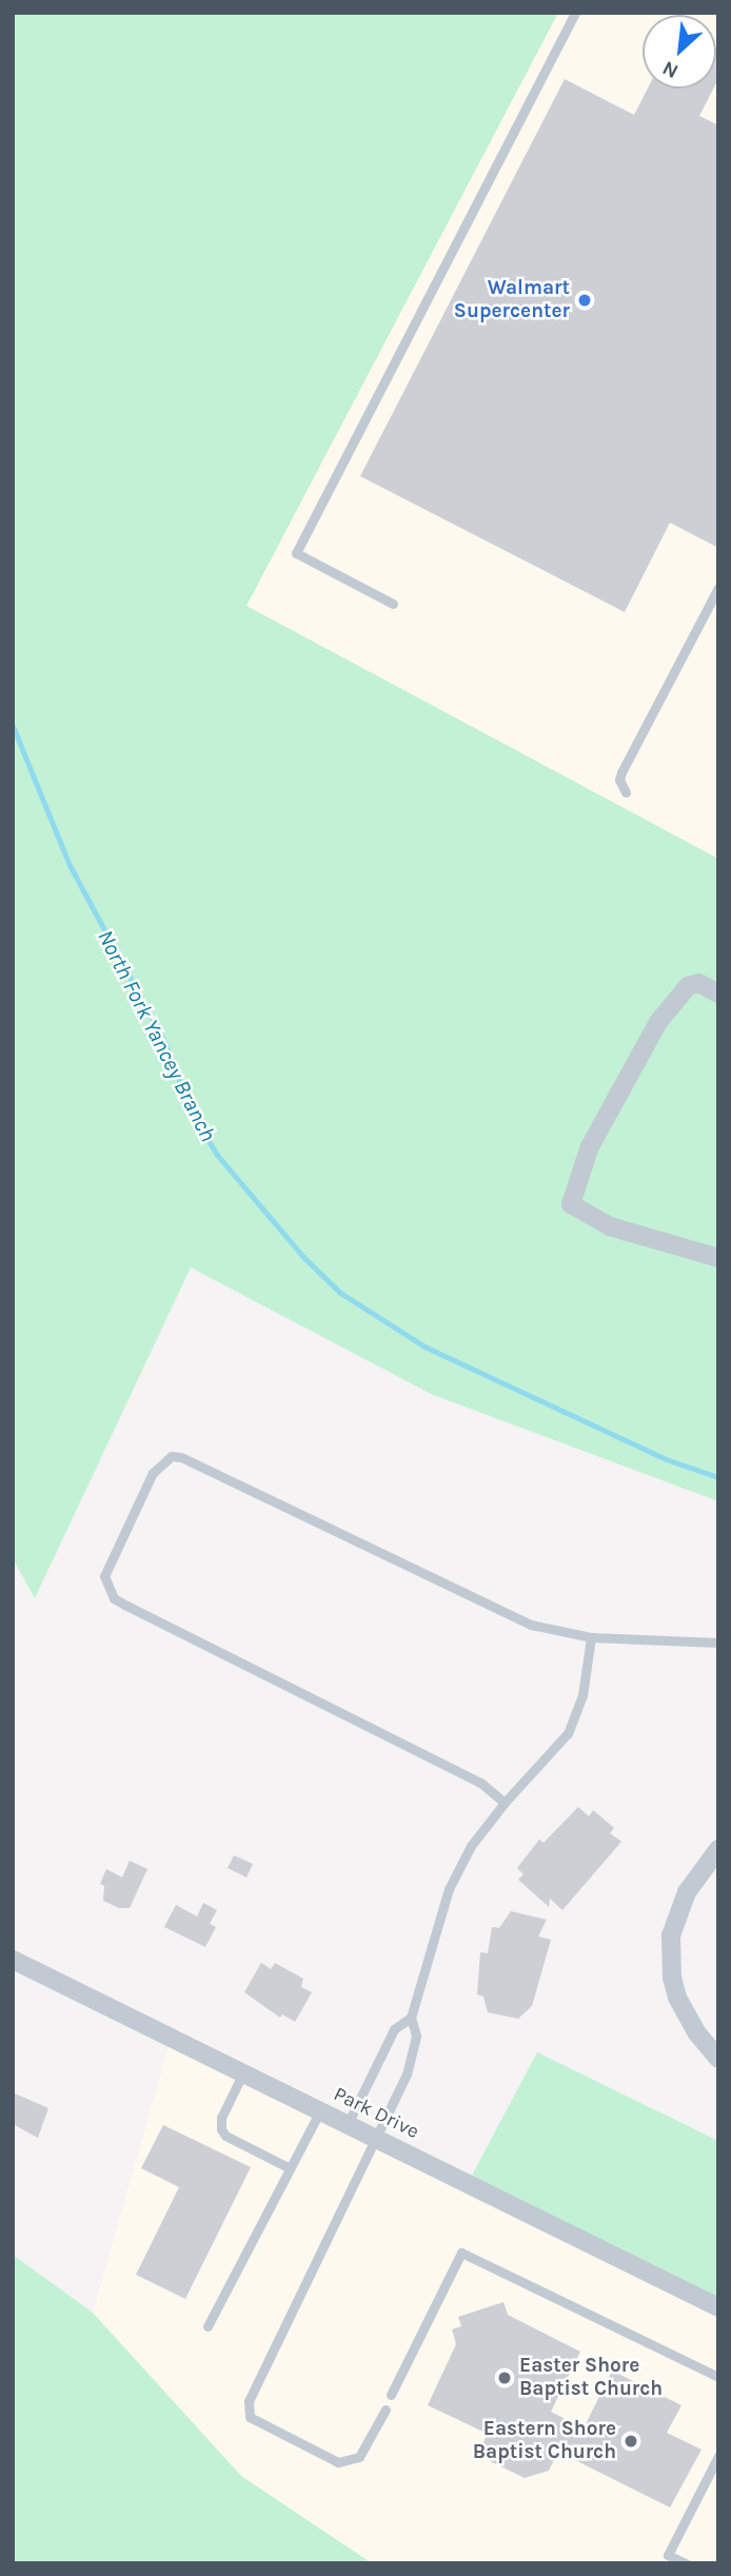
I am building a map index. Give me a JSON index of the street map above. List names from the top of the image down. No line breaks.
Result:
{"streets":{"street":["Park Drive"]},"water":["North Fork Yancey Branch"],"places":["Walmart Supercenter","Easter Shore Baptist Church","Eastern Shore Baptist Church"],"north":"bottom left"}
